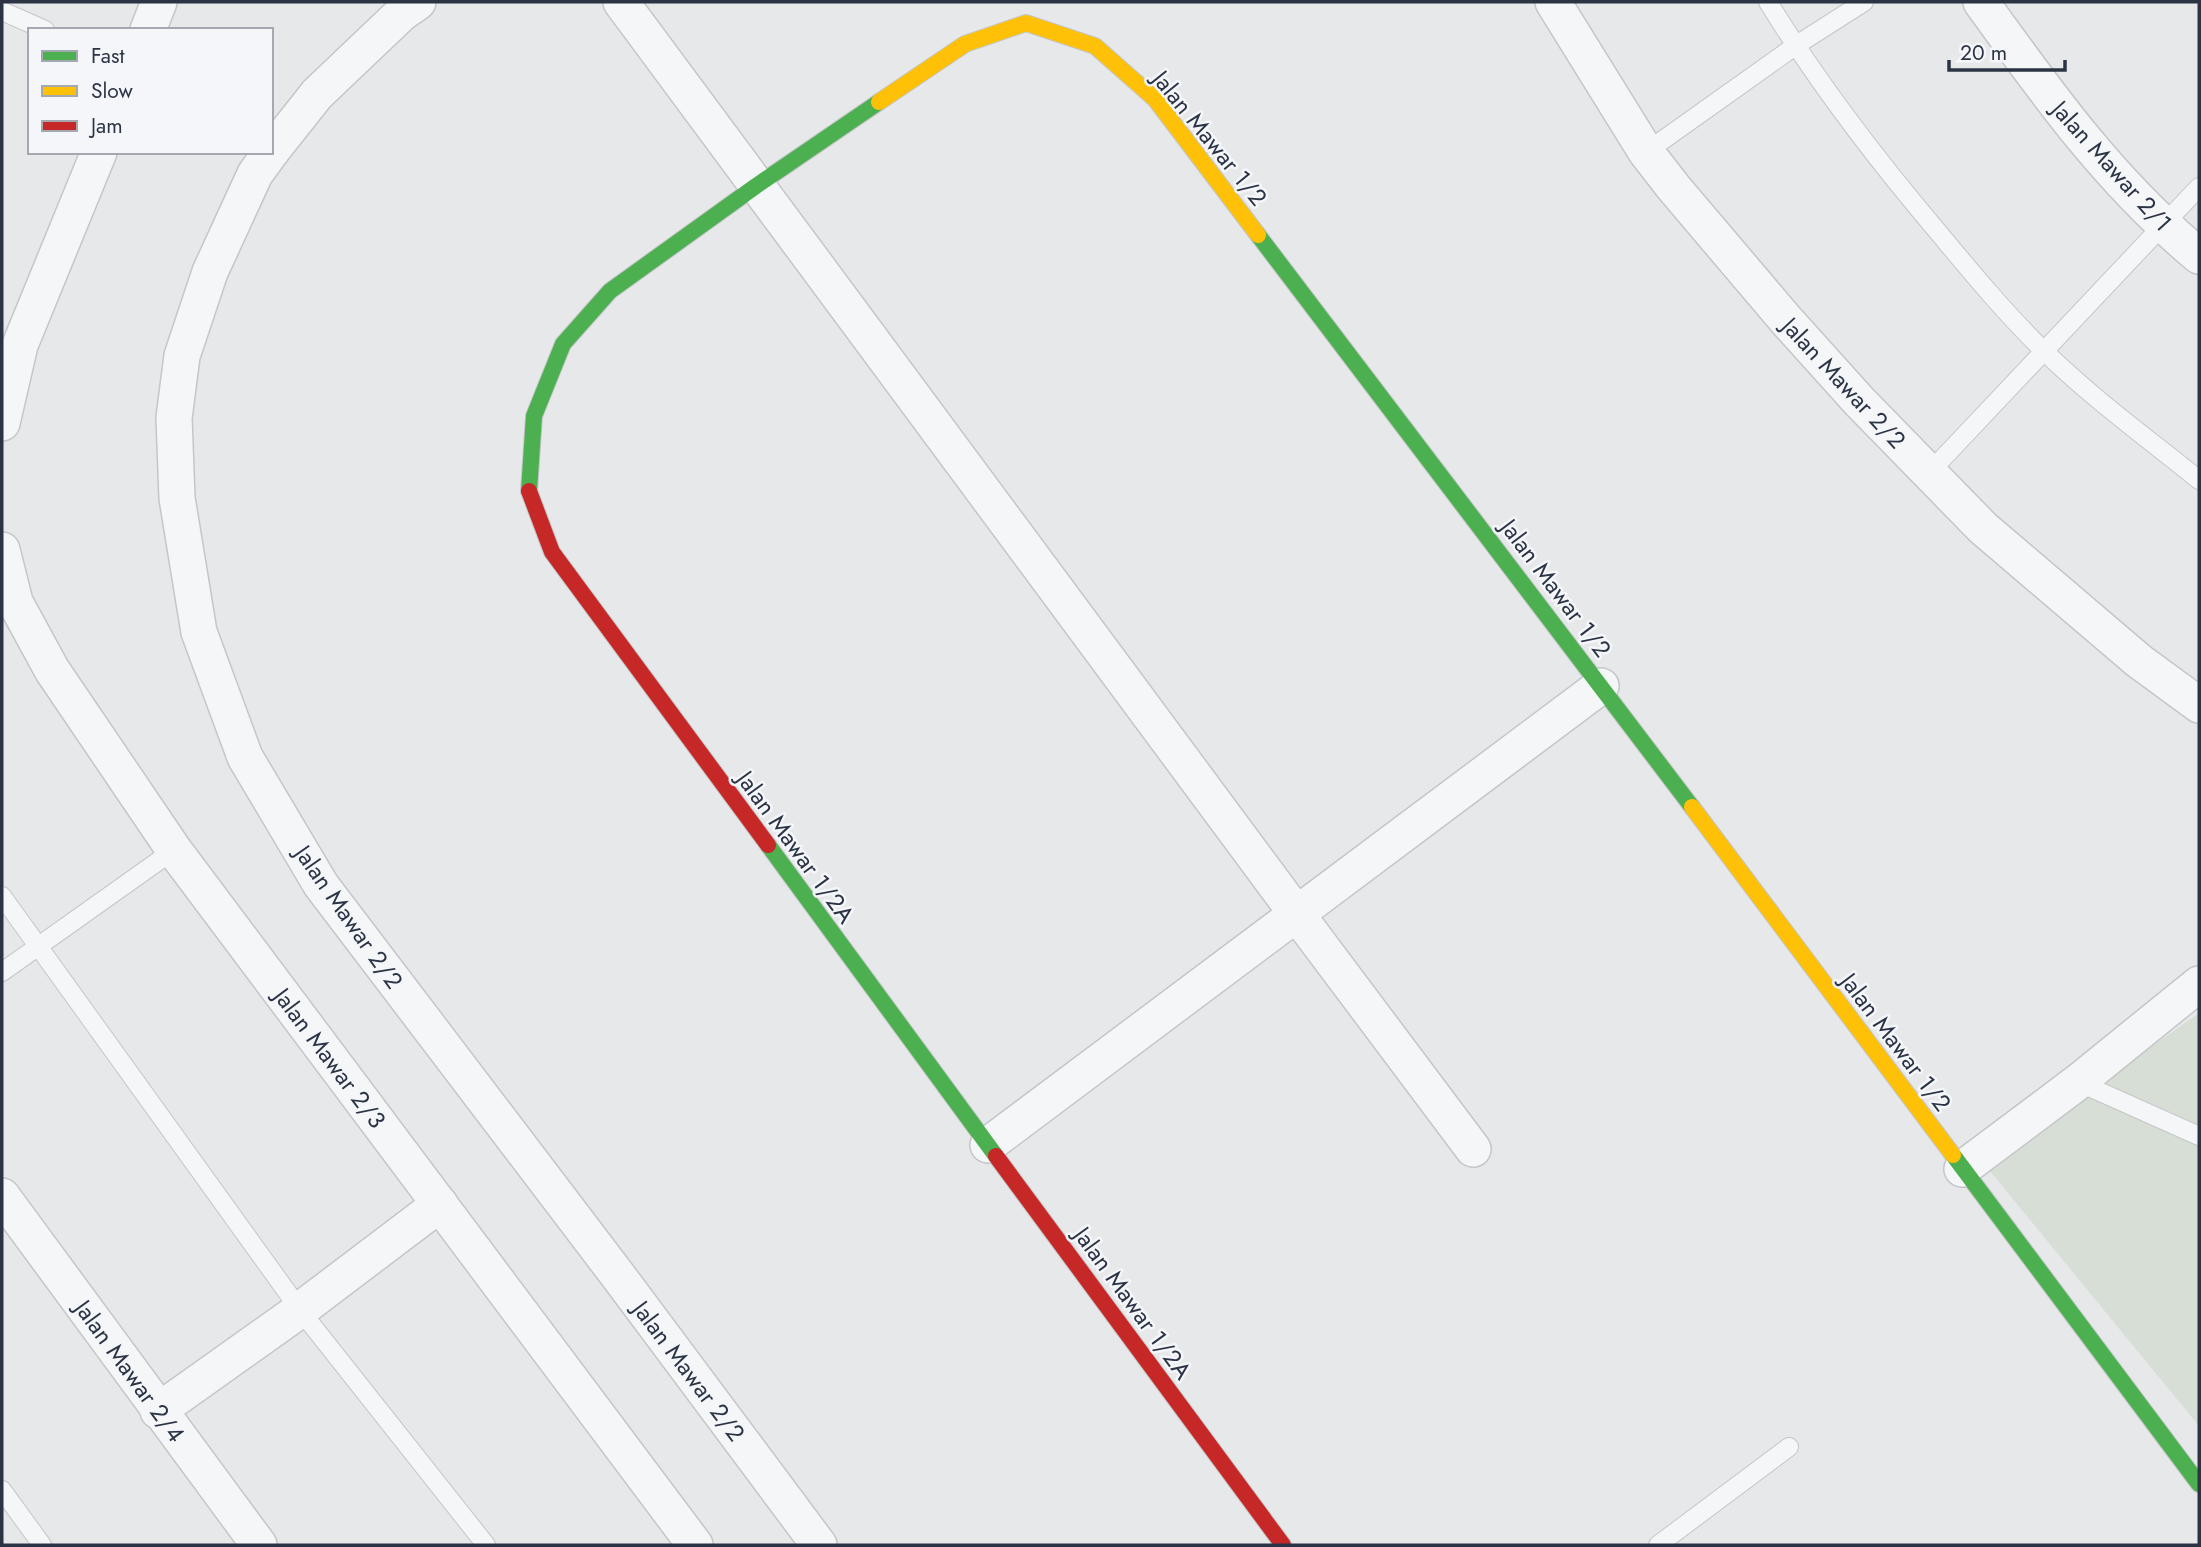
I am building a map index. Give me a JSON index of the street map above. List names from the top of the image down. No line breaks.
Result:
{"streets":{"street":["Jalan Mawar 1/2","Jalan Mawar 2/1","Jalan Mawar 2/2","Jalan Mawar 1/2A","Jalan Mawar 2/3","Jalan Mawar 2/4"]},"crossings":[["Jalan Mawar 1/2","Jalan Mawar 1/2A"]],"legend":["Fast","Slow","Jam"],"scale_bar":"20 m"}
